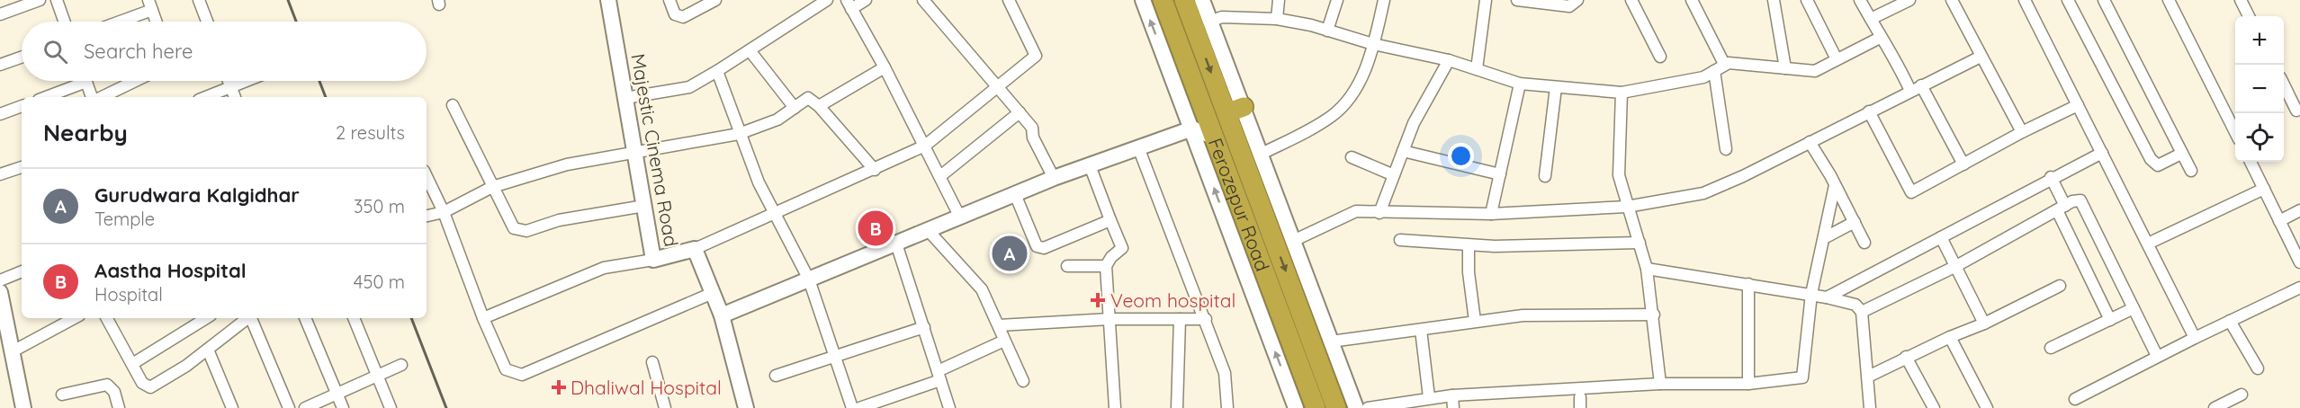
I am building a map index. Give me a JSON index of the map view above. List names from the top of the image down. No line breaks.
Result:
{"streets":{"highway":["Ferozepur Road"],"street":["Majestic Cinema Road"]},"places":{"health":["Veom hospital","Dhaliwal Hospital"]},"page":{"map_buttons":["+","−"],"search":"Search here","heading":["Nearby","2 results"],"list":[{"mark":"A","name":"Gurudwara Kalgidhar","note":"Temple","value":"350 m"},{"mark":"B","name":"Aastha Hospital","note":"Hospital","value":"450 m"}],"pins":["B","A"]}}
